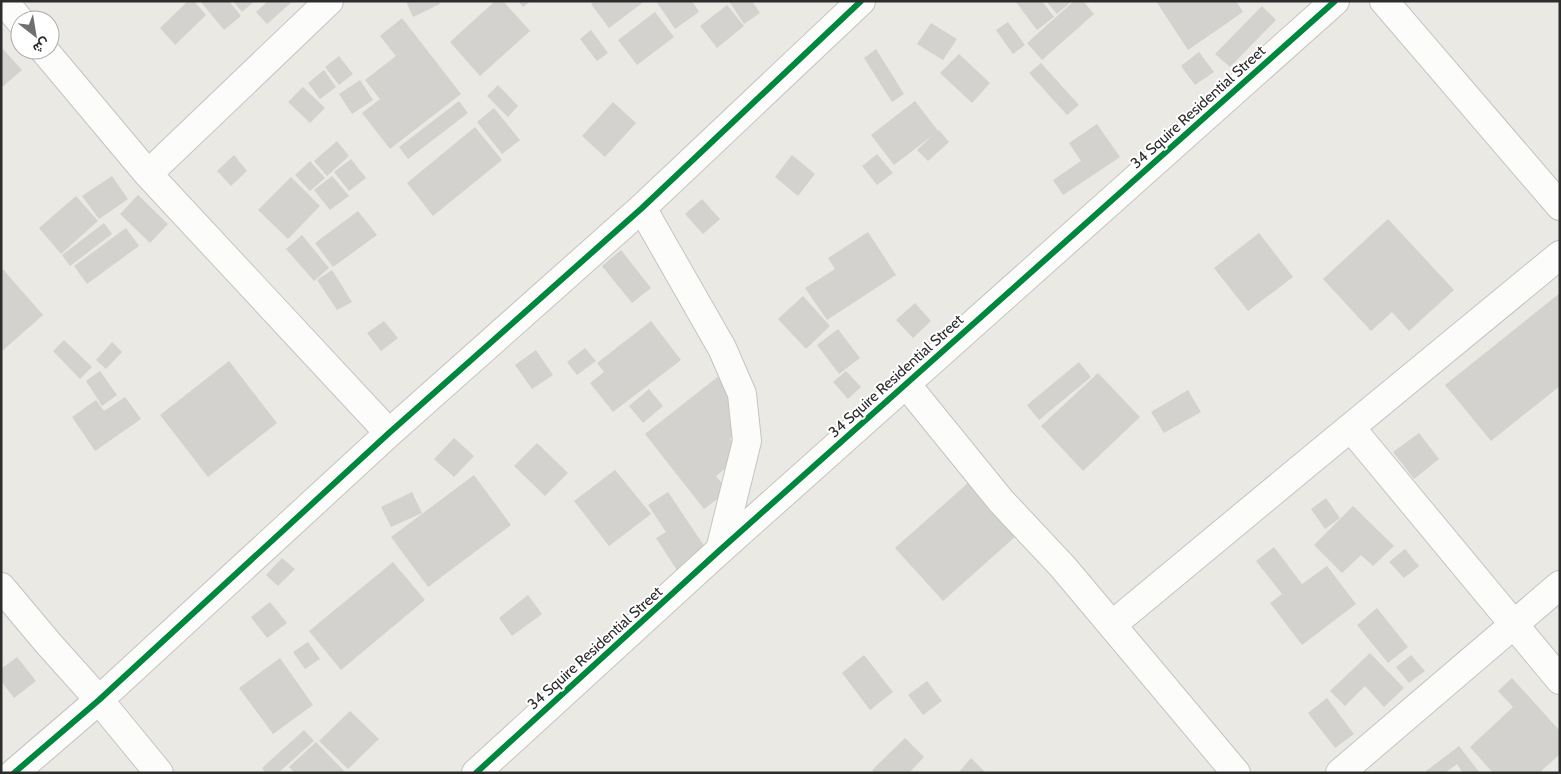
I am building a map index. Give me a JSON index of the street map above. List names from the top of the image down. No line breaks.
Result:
{"streets":{"street":["34 Squire Residential Street"]},"north":"bottom right"}
